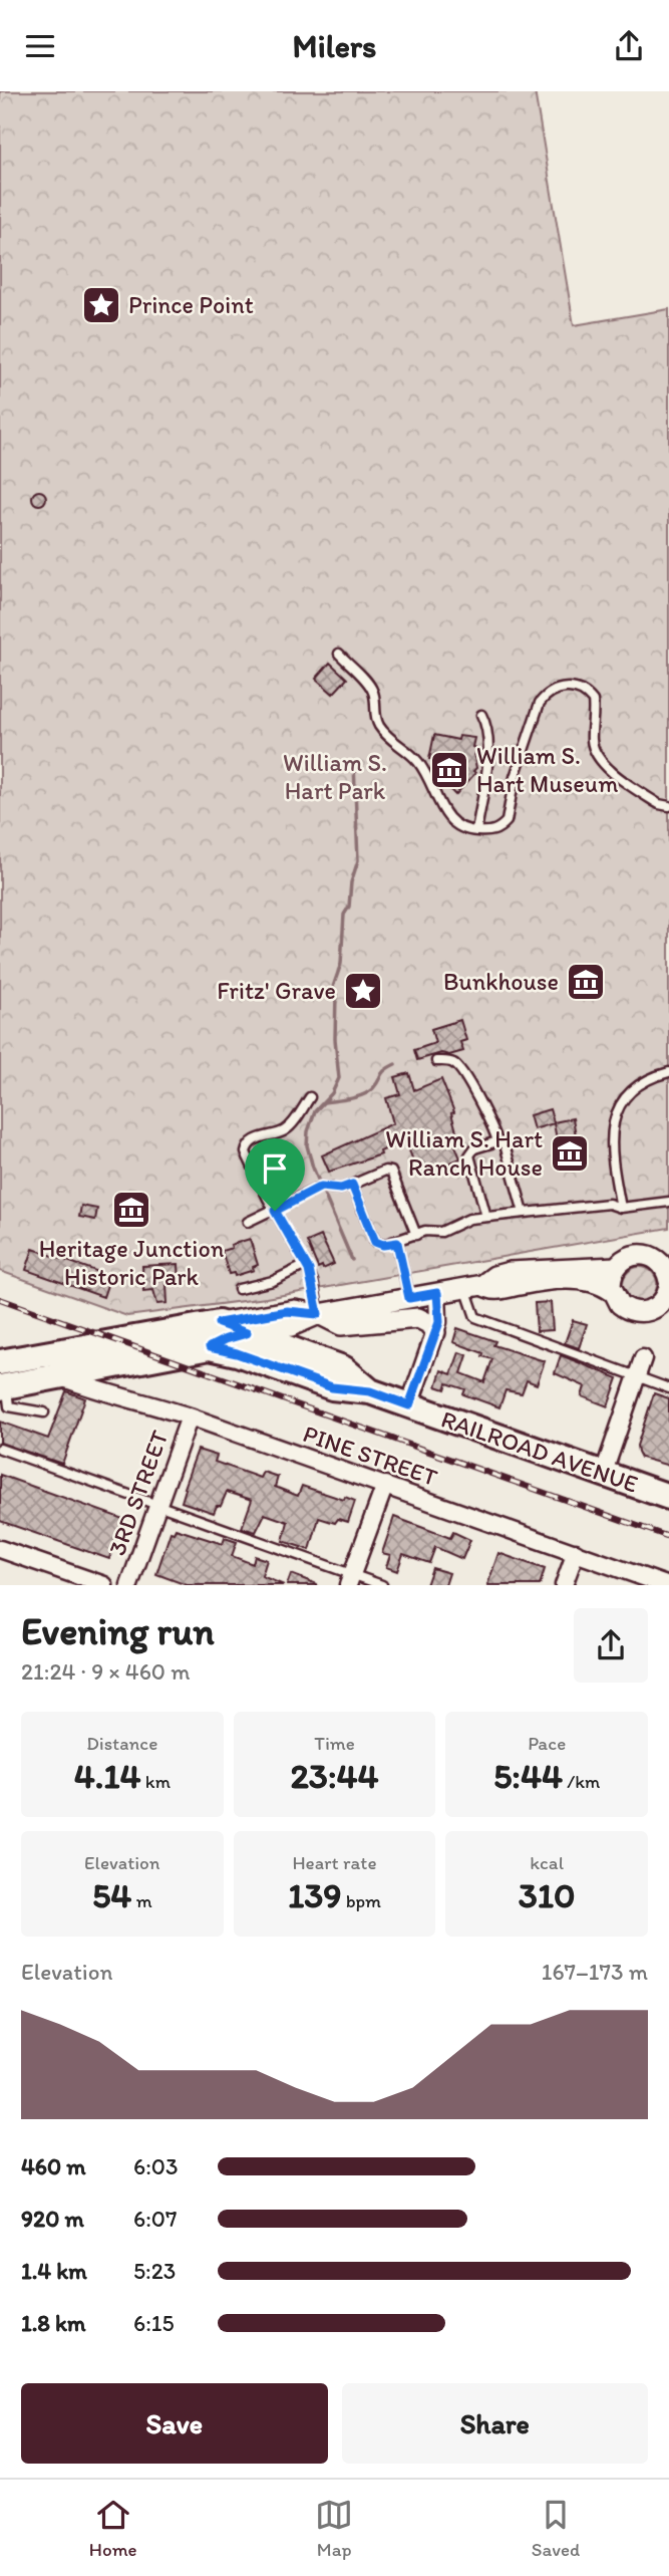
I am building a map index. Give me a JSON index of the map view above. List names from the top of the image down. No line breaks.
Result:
{"streets":{"main road":["RAILROAD AVENUE"],"street":["PINE STREET","3RD STREET"]},"crossings":[["PINE STREET","3RD STREET"]],"parks":["William S. Hart Park"],"places":{"place":["Prince Point","Fritz' Grave"],"museum":["William S. Hart Museum","Bunkhouse","William S. Hart Ranch House","Heritage Junction Historic Park"]},"page":{"header":"Milers","heading":["Evening run","21:24 · 9 × 460 m"],"stats":[["Distance","4.14 km"],["Time","23:44"],["Pace","5:44 /km"],["Elevation","54 m"],["Heart rate","139 bpm"],["kcal","310"]],"chart":["Elevation","167–173 m"],"list":[{"name":"460 m","note":"6:03"},{"name":"920 m","note":"6:07"},{"name":"1.4 km","note":"5:23"},{"name":"1.8 km","note":"6:15"}],"buttons":["Save","Share"],"tabs":["Home","Map","Saved"]}}
